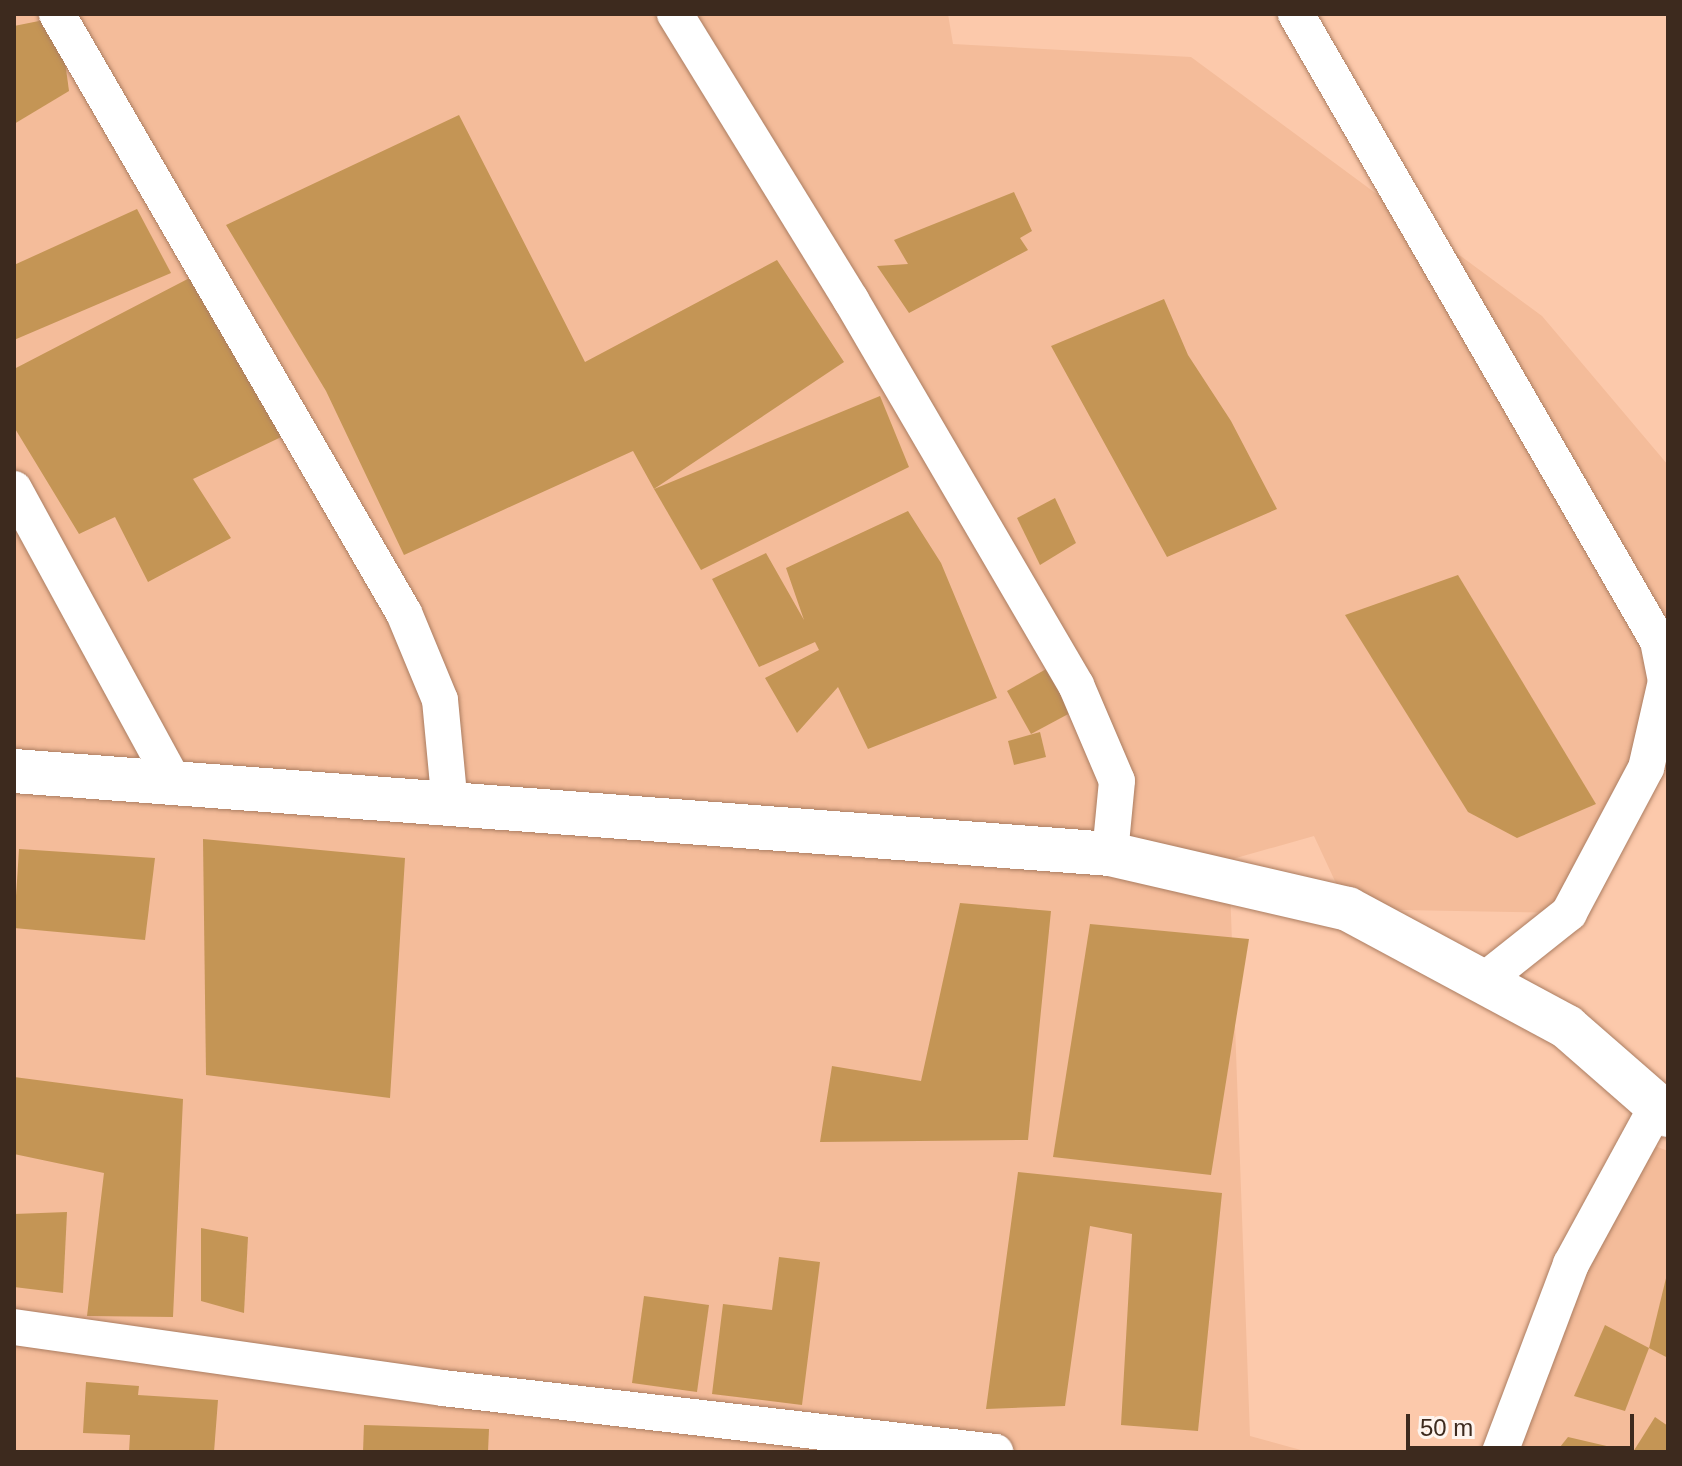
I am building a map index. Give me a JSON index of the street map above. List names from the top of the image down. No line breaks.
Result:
{"scale_bar":"50 m"}
